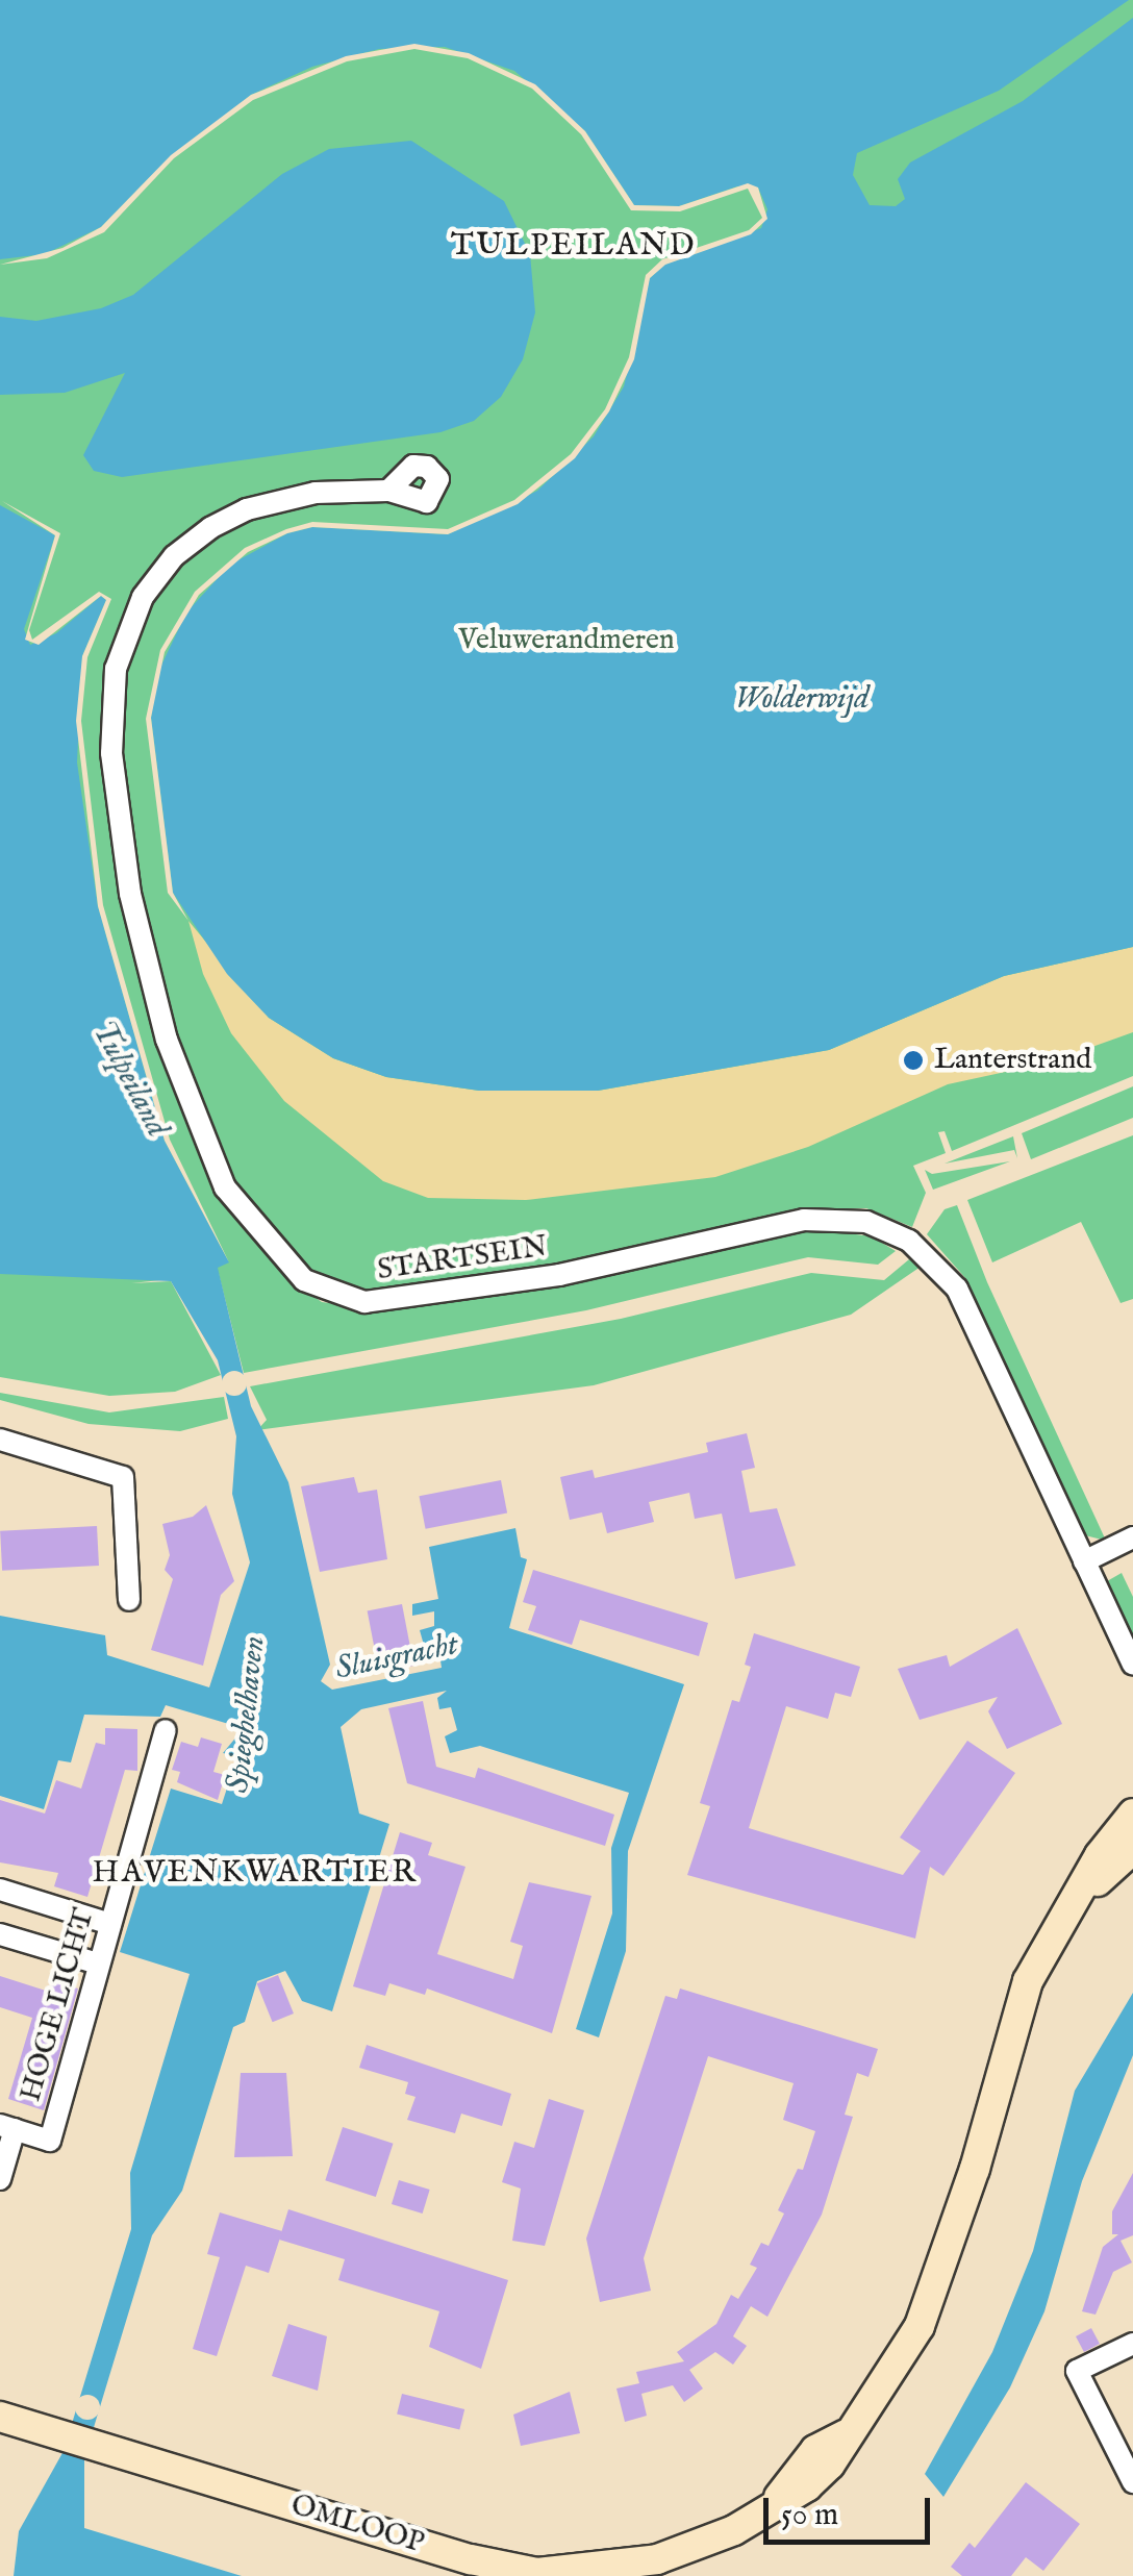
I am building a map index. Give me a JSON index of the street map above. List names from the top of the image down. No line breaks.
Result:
{"streets":{"main road":["OMLOOP"],"street":["STARTSEIN","HOGE LICHT"]},"districts":["TULPEILAND","HAVENKWARTIER"],"water":["Wolderwijd","Tulpeiland","Sluisgracht","Spieghelhaven"],"parks":["Veluwerandmeren"],"places":["Lanterstrand"],"scale_bar":"50 m"}
